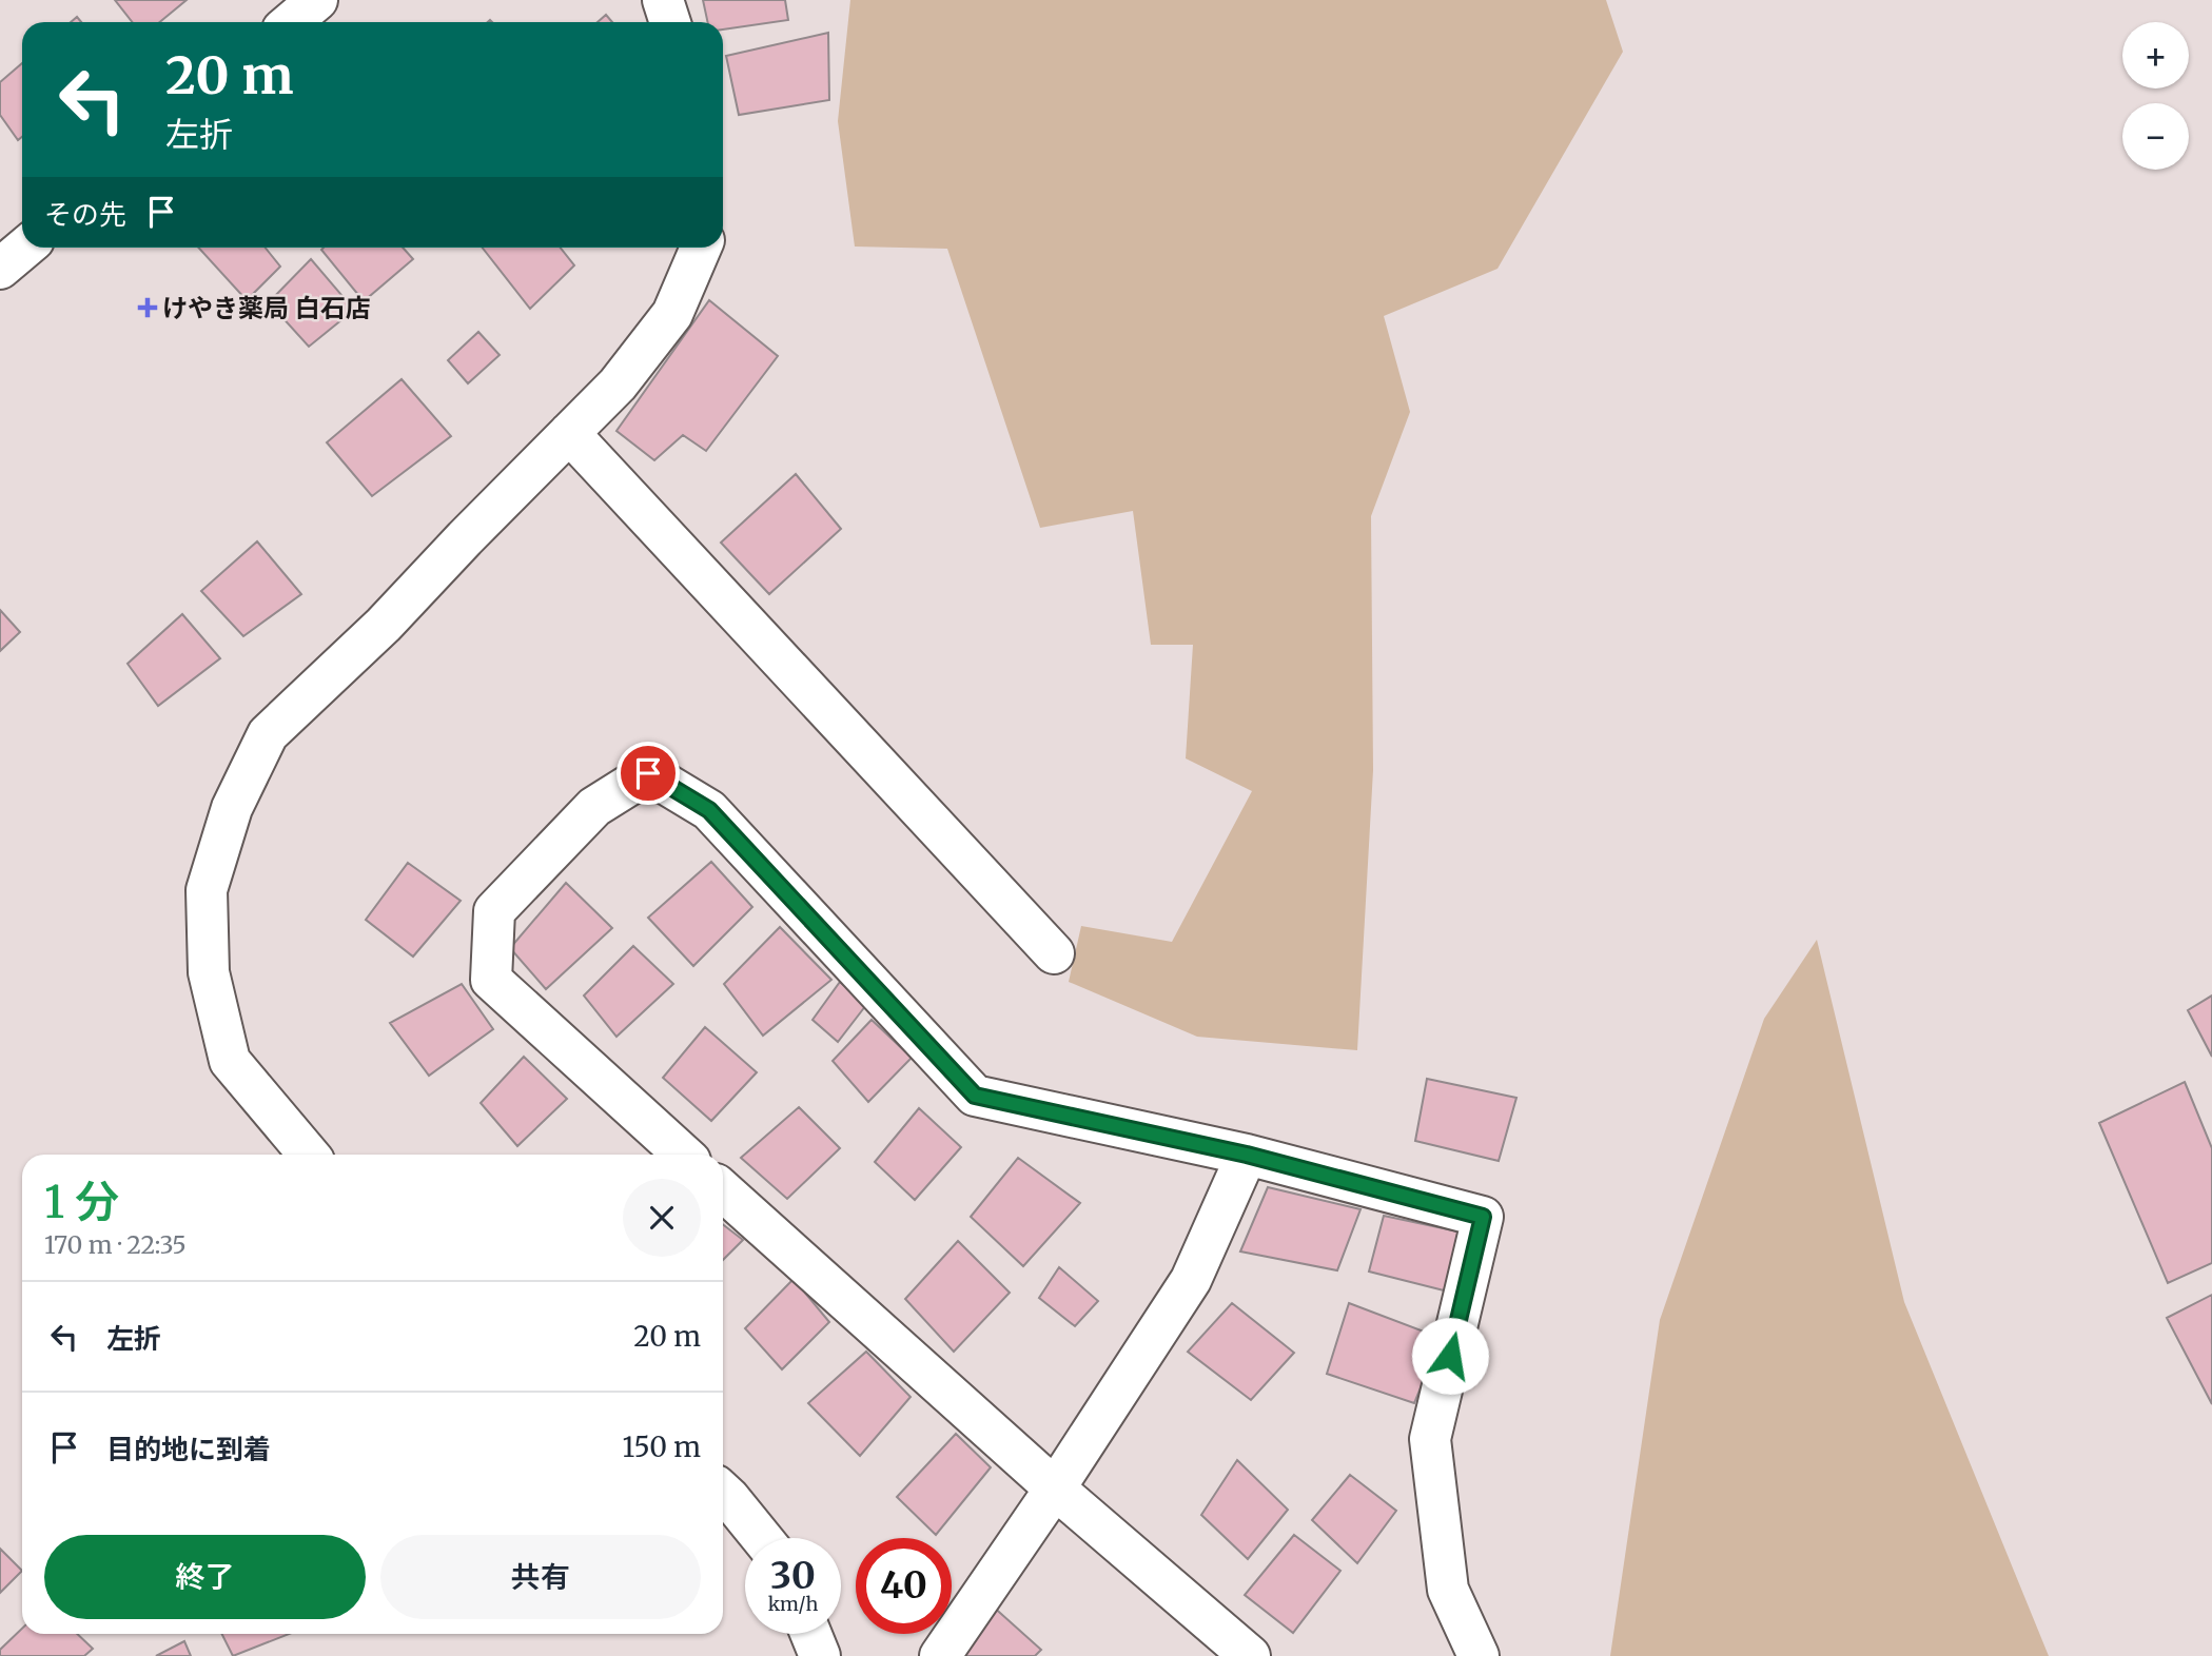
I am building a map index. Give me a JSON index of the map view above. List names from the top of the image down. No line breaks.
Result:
{"places":{"health":["けやき薬局 白石店"]},"page":{"map_buttons":["+","−"],"turn":["20 m","左折"],"then":"その先","heading":["1 分","170 m · 22:35"],"list":[{"name":"左折","value":"20 m"},{"name":"目的地に到着","value":"150 m"}],"buttons":["終了","共有"],"speed":"30 km/h","limit":"40"}}
